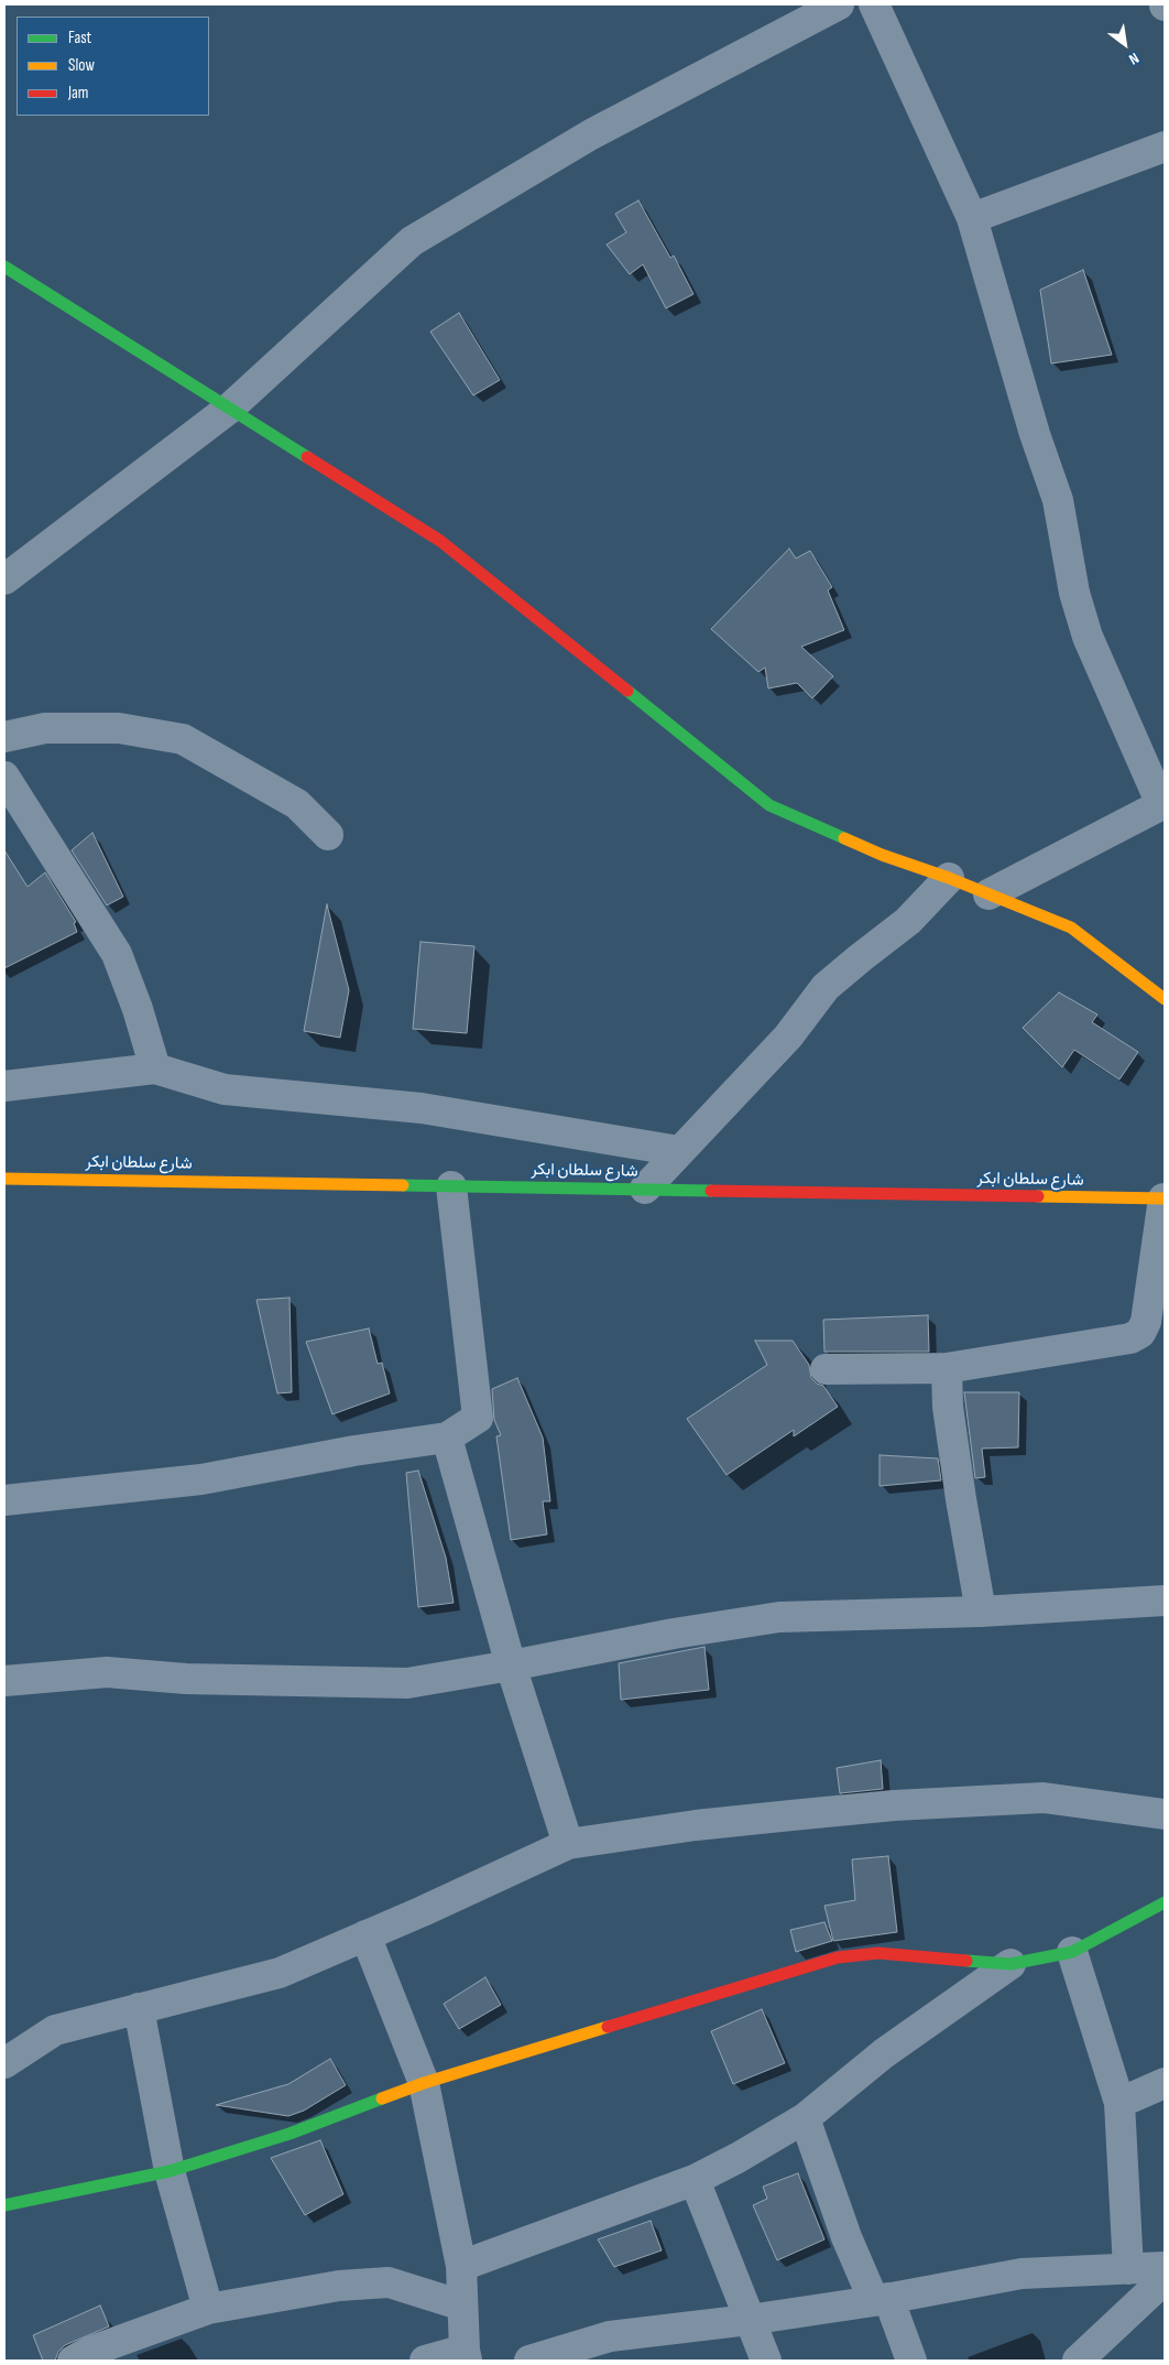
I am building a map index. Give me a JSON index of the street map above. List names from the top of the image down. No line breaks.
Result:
{"streets":{"main road":["شارع سلطان ابكر"]},"legend":["Fast","Slow","Jam"],"north":"bottom right"}
